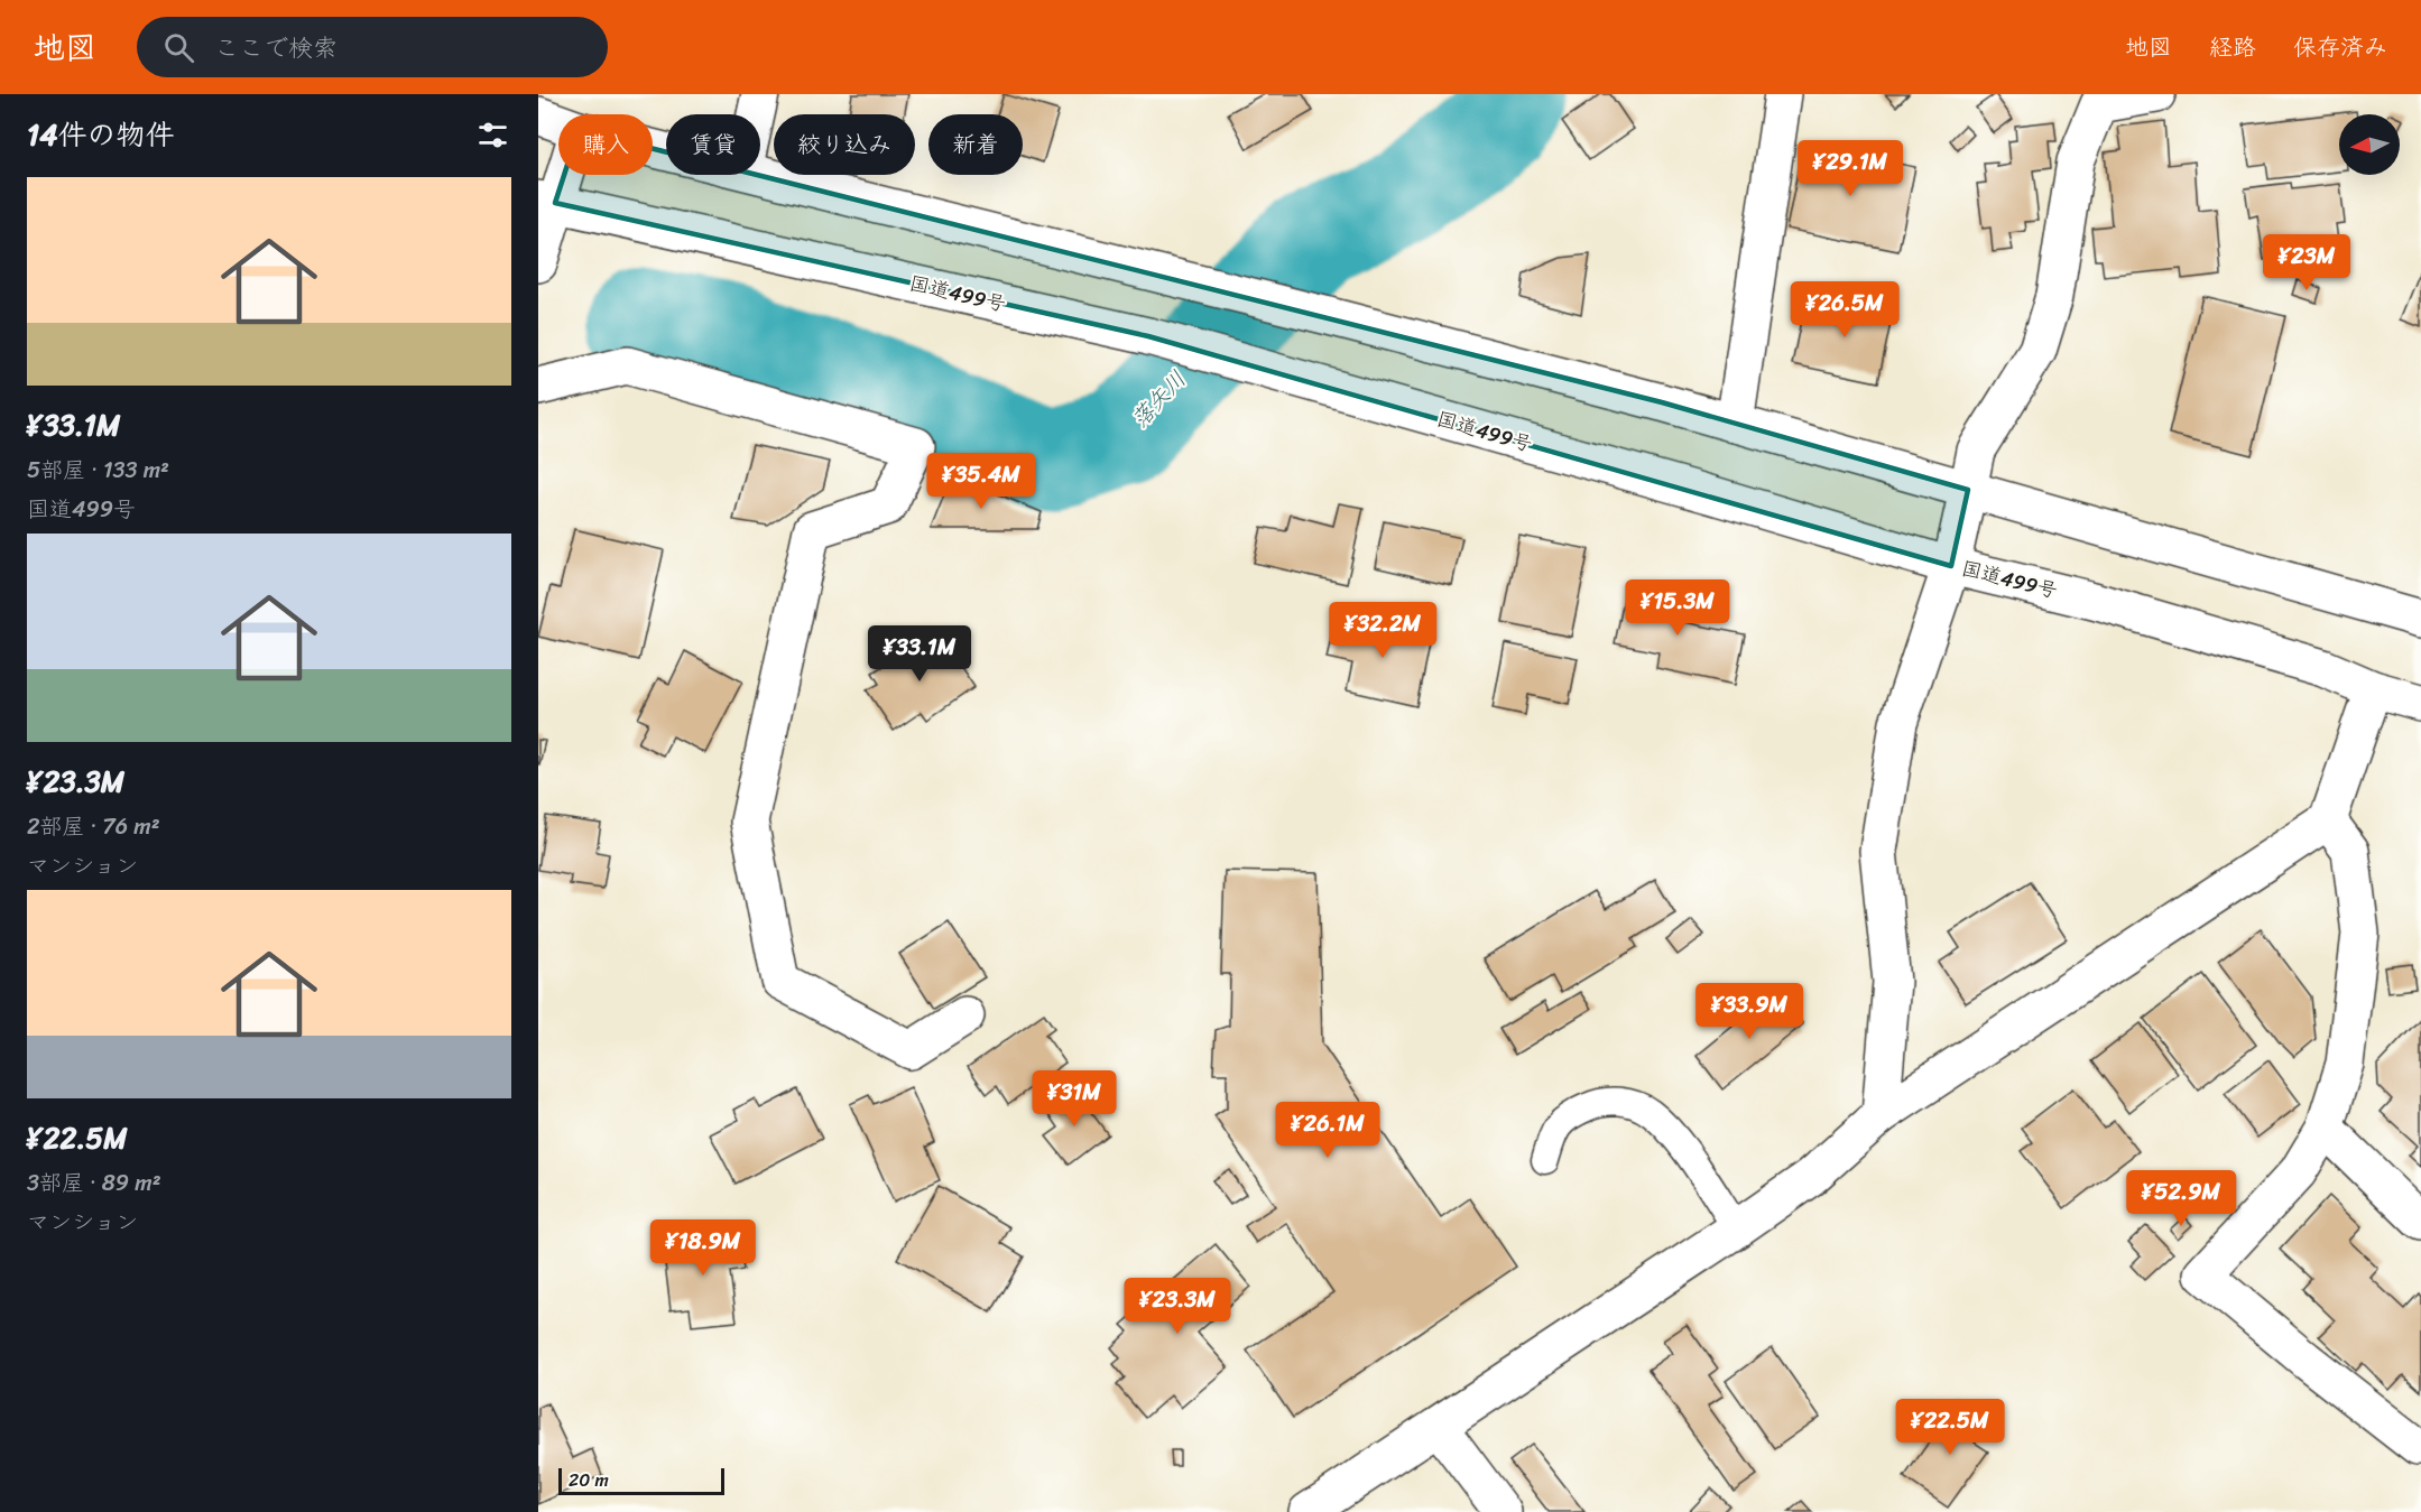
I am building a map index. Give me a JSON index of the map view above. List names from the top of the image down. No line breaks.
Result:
{"streets":{"main road":["国道499号"]},"water":["落矢川"],"scale_bar":"20 m","north":"left","page":{"header":"地図","search":"ここで検索","nav":["地図","経路","保存済み"],"heading":"14件の物件","chip":["購入","賃貸","絞り込み","新着"],"price":["¥29.1M","¥23M","¥26.5M","¥35.4M","¥15.3M","¥32.2M","¥33.1M","¥33.9M","¥31M","¥26.1M","¥52.9M","¥18.9M","¥23.3M","¥22.5M"],"list":[{"name":"¥33.1M","note":"5部屋 · 133 m² · 国道499号"},{"name":"¥23.3M","note":"2部屋 · 76 m² · マンション"},{"name":"¥22.5M","note":"3部屋 · 89 m² · マンション"}],"scale":"20 m"}}
